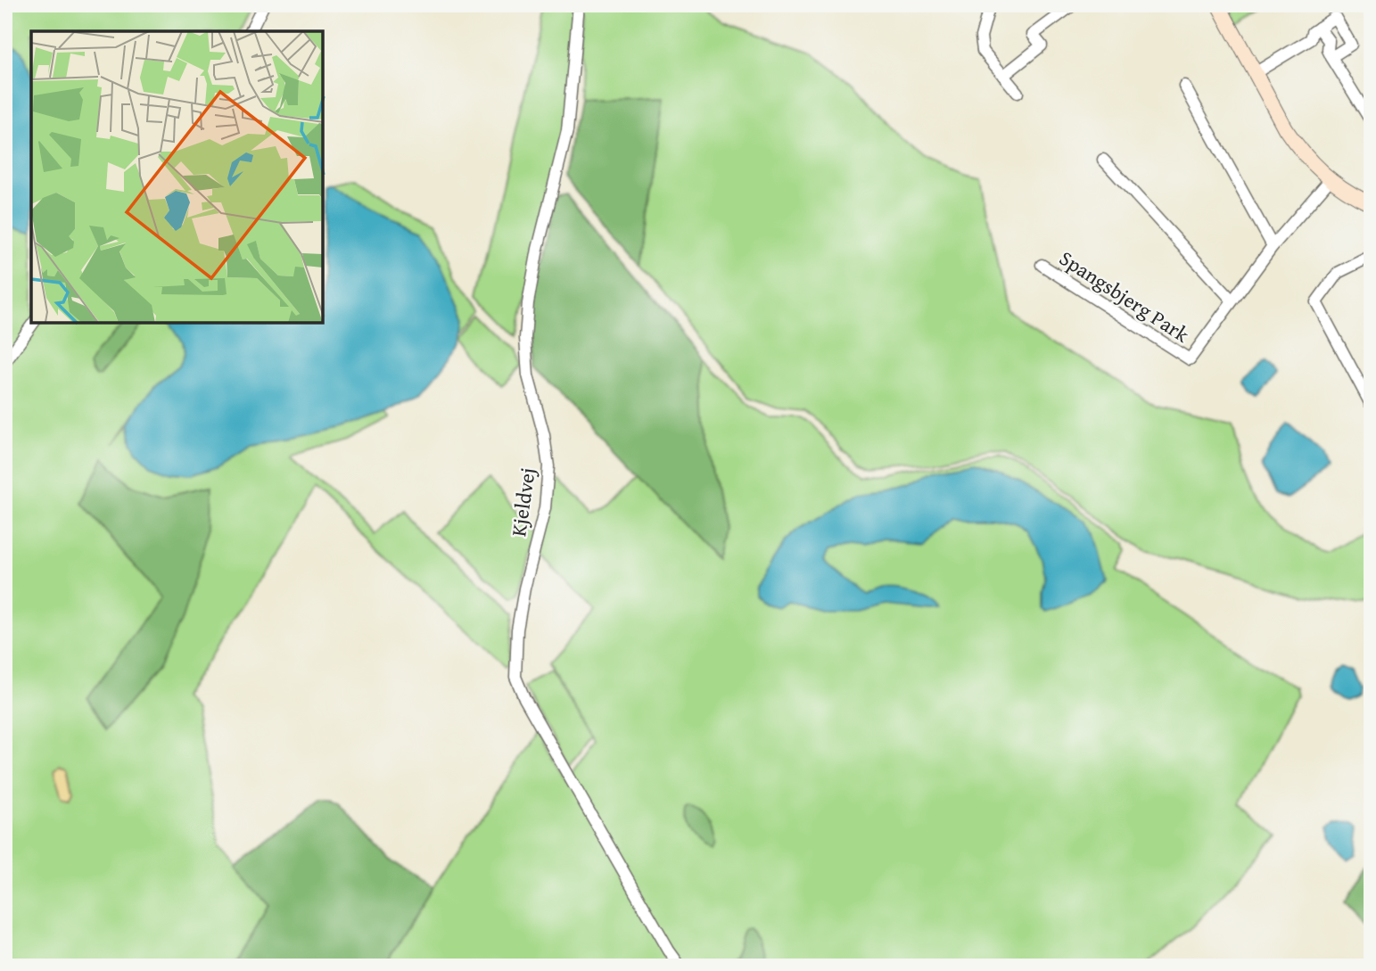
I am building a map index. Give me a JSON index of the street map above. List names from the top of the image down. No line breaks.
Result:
{"streets":{"street":["Spangsbjerg Park","Kjeldvej"]}}
